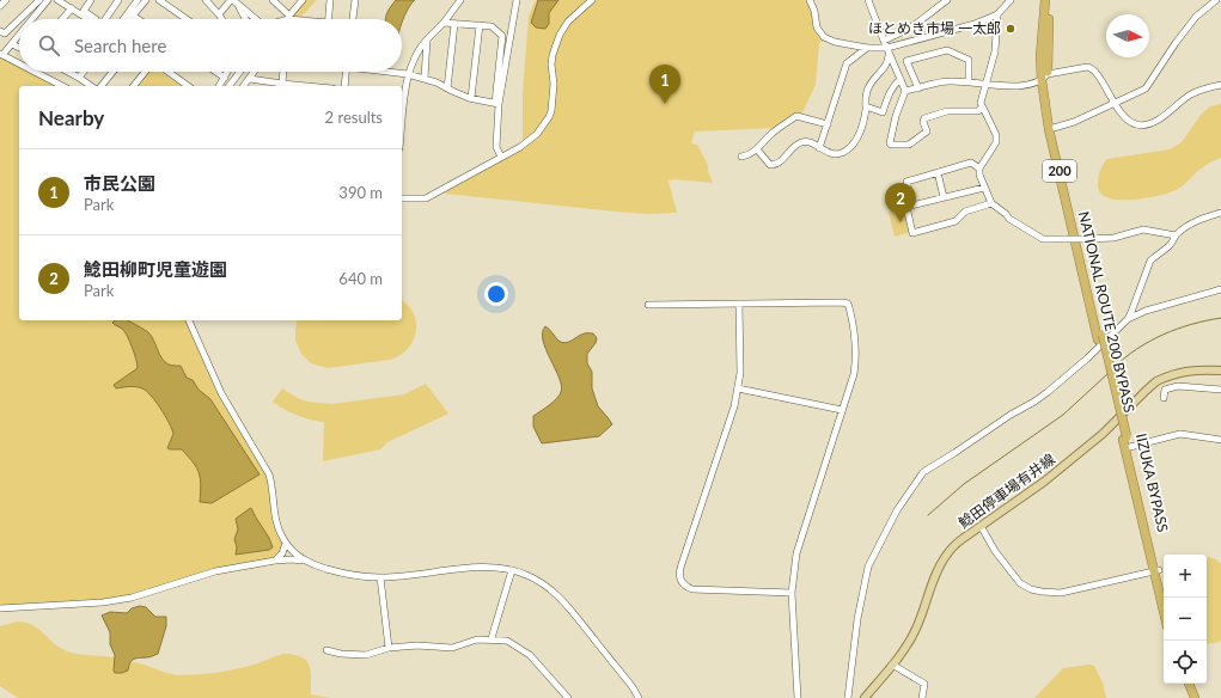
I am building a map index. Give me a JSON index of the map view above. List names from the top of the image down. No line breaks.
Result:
{"streets":{"highway":["200","NATIONAL ROUTE 200 BYPASS","IIZUKA BYPASS"],"main road":["鯰田停車場有井線"]},"crossings":[["200","NATIONAL ROUTE 200 BYPASS"],["NATIONAL ROUTE 200 BYPASS","IIZUKA BYPASS"]],"places":["ほとめき市場 一太郎"],"north":"right","page":{"search":"Search here","pins":["1","2"],"heading":["Nearby","2 results"],"list":[{"mark":"1","name":"市民公園","note":"Park","value":"390 m"},{"mark":"2","name":"鯰田柳町児童遊園","note":"Park","value":"640 m"}],"map_buttons":["+","−"]}}
